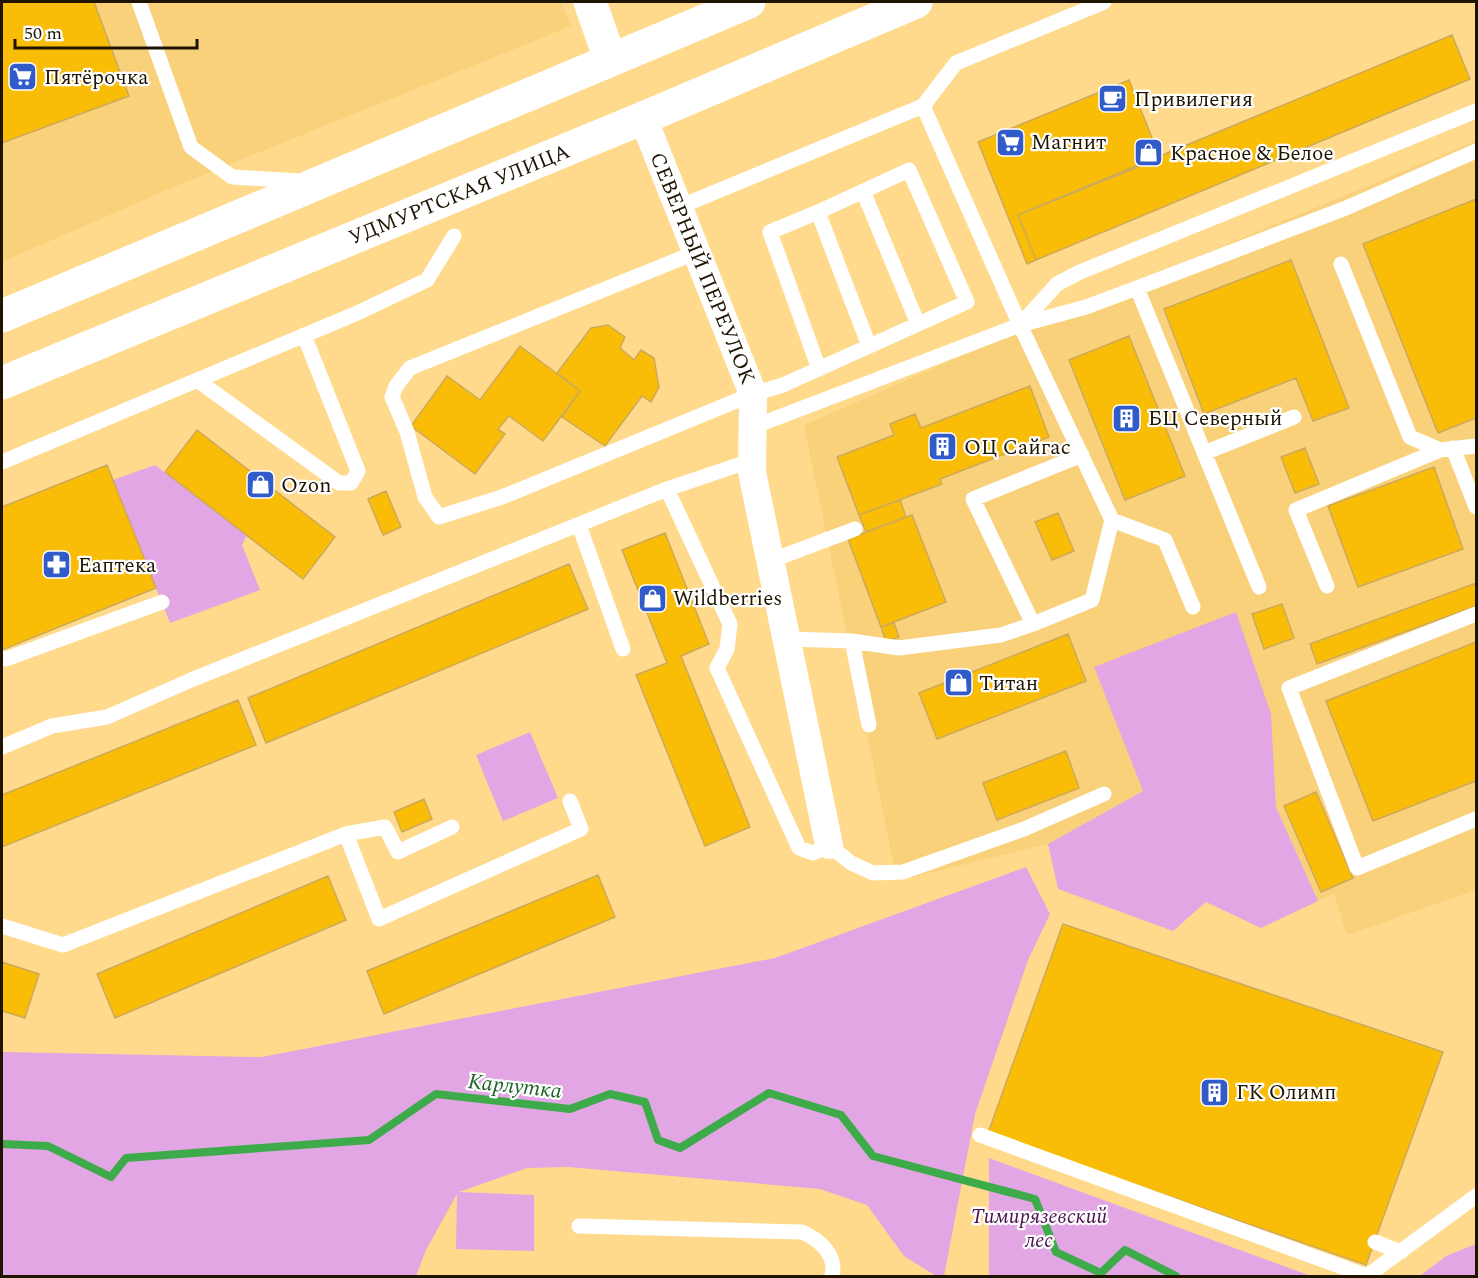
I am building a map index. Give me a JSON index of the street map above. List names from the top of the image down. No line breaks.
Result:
{"streets":{"main road":["УДМУРТСКАЯ УЛИЦА"],"street":["СЕВЕРНЫЙ ПЕРЕУЛОК"]},"crossings":[["УДМУРТСКАЯ УЛИЦА","СЕВЕРНЫЙ ПЕРЕУЛОК"]],"water":["Карлутка"],"parks":["Тимирязевский лес"],"places":{"supermarket":["Пятёрочка","Магнит"],"cafe":["Привилегия"],"shop":["Красное & Белое","Ozon","Wildberries","Титан"],"building":["БЦ Северный","ОЦ Сайгас","ГК Олимп"],"pharmacy":["Еаптека"]},"scale_bar":"50 m"}
